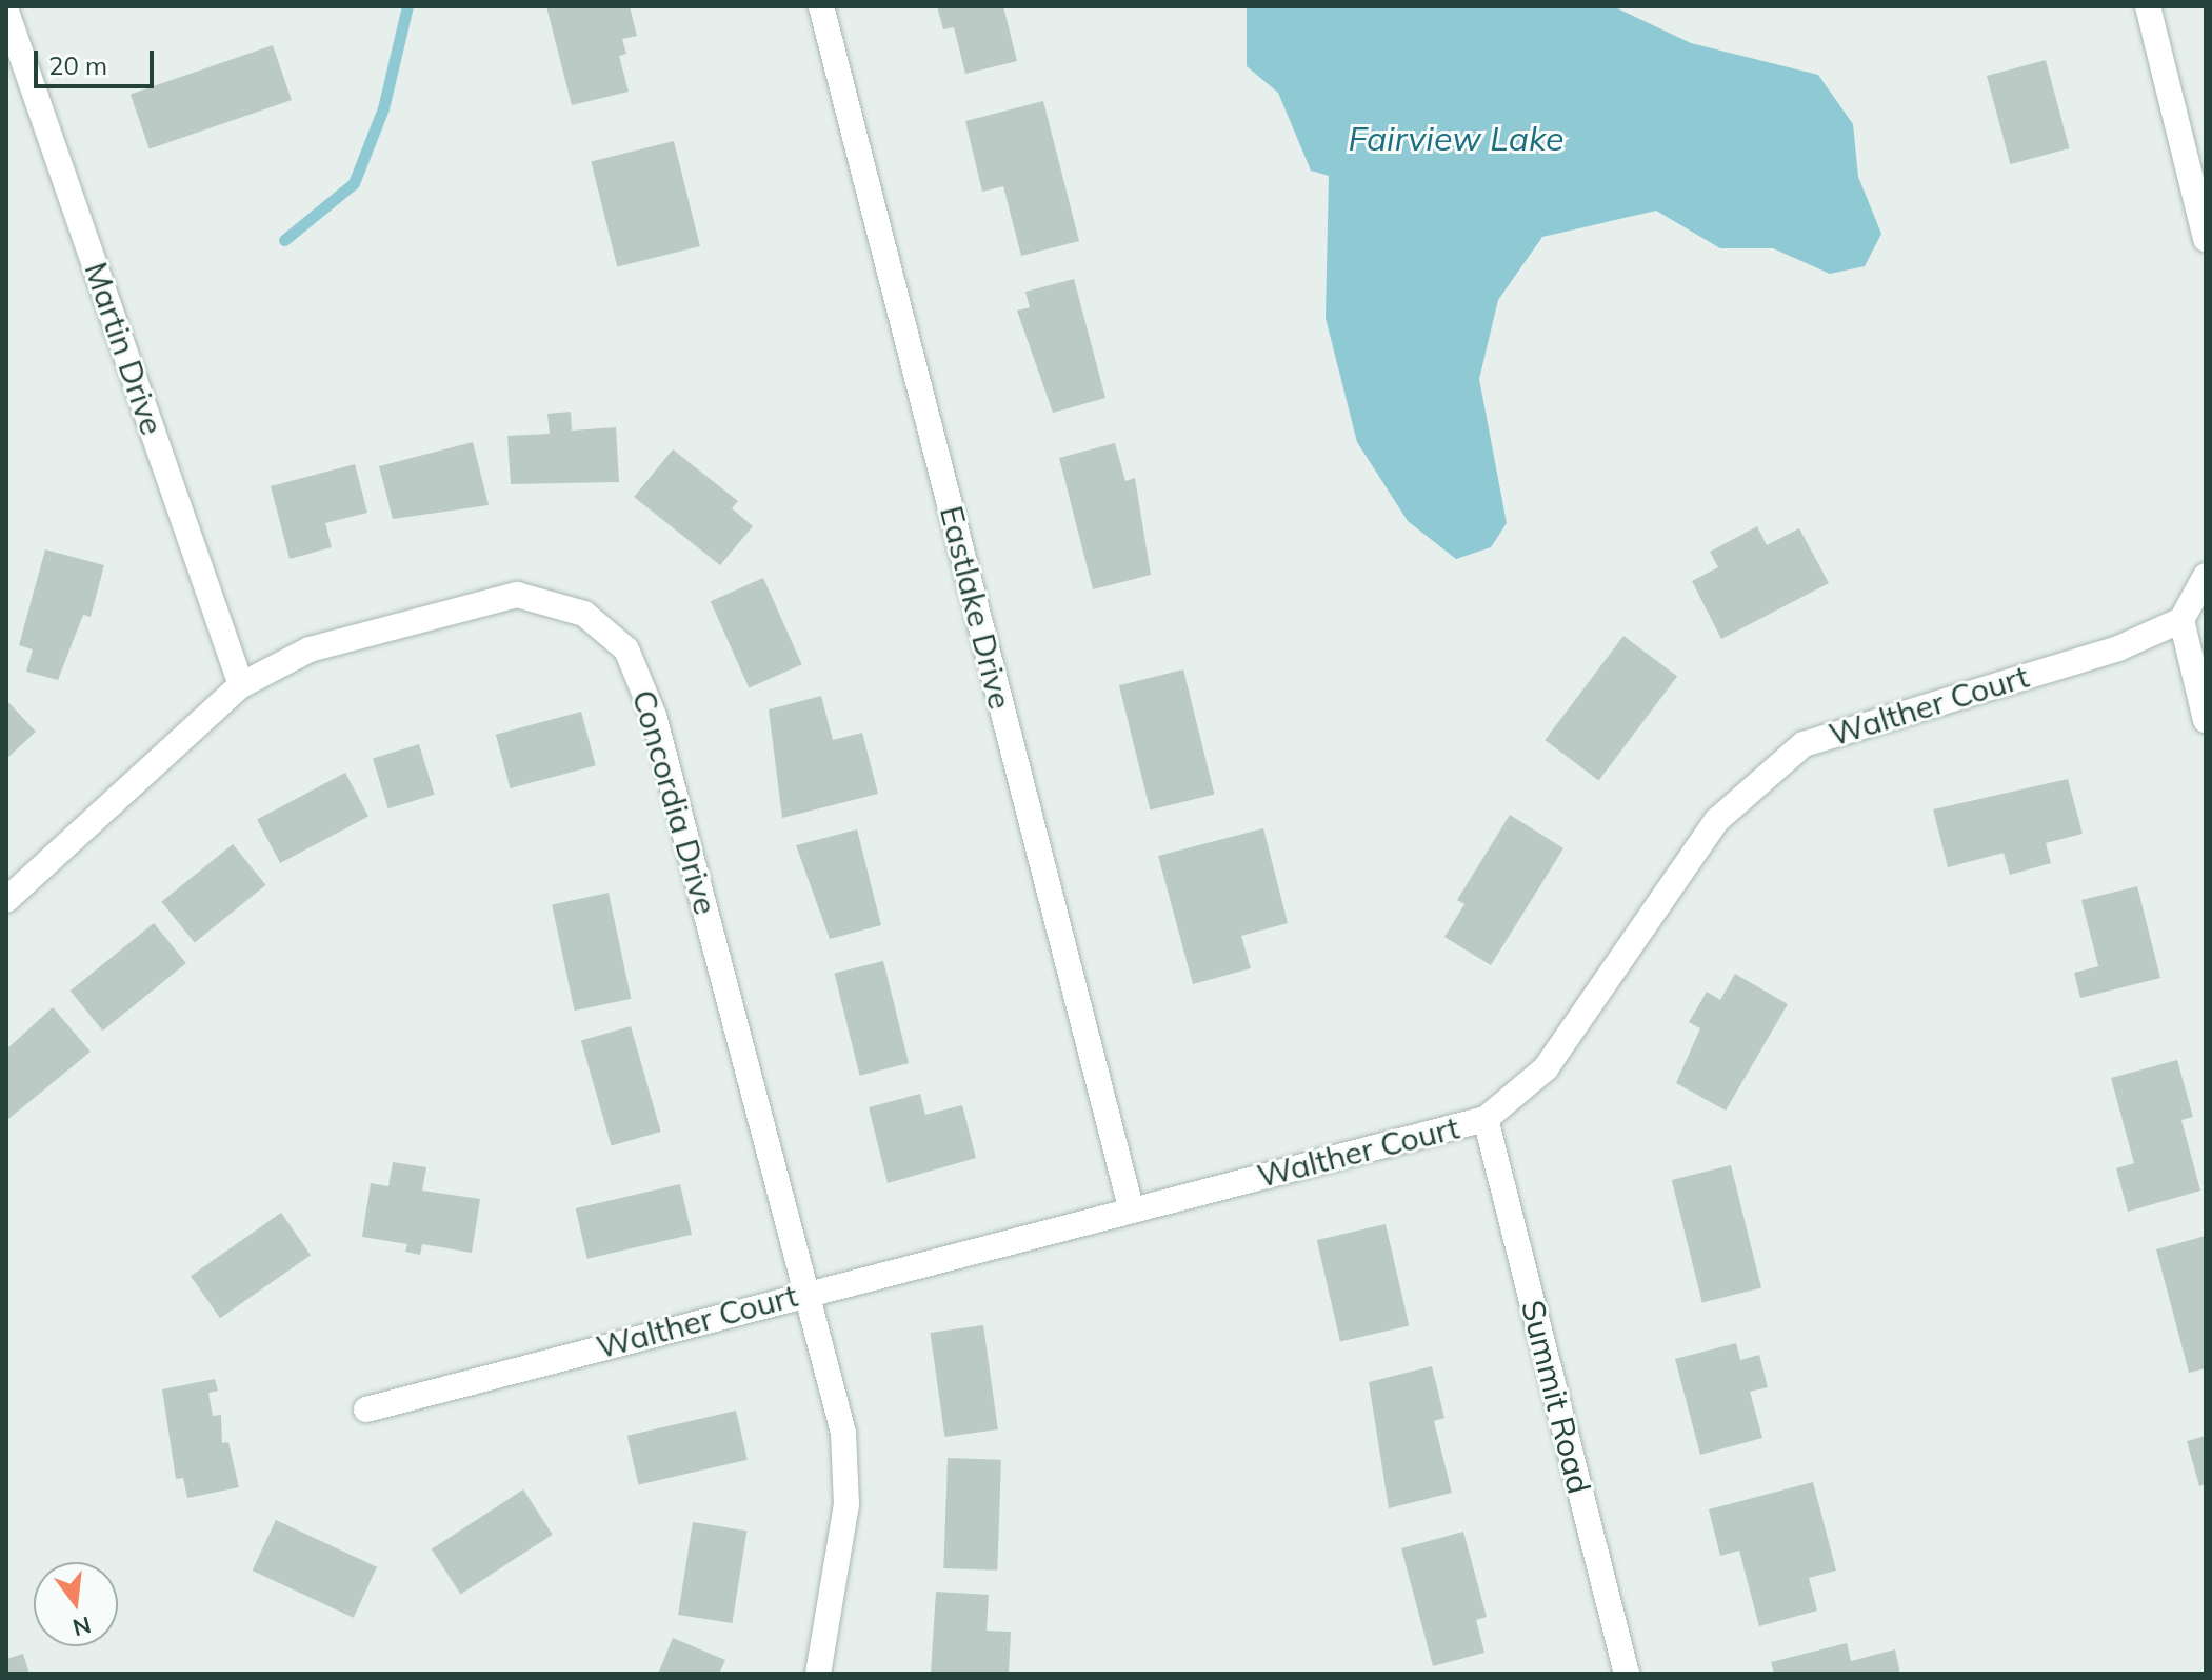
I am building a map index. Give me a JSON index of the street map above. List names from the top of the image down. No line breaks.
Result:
{"streets":{"street":["Martin Drive","Eastlake Drive","Walther Court","Concordia Drive","Summit Road"]},"crossings":[["Martin Drive","Concordia Drive"],["Eastlake Drive","Walther Court"],["Walther Court","Concordia Drive"],["Walther Court","Summit Road"]],"water":["Fairview Lake"],"scale_bar":"20 m","north":"bottom"}
